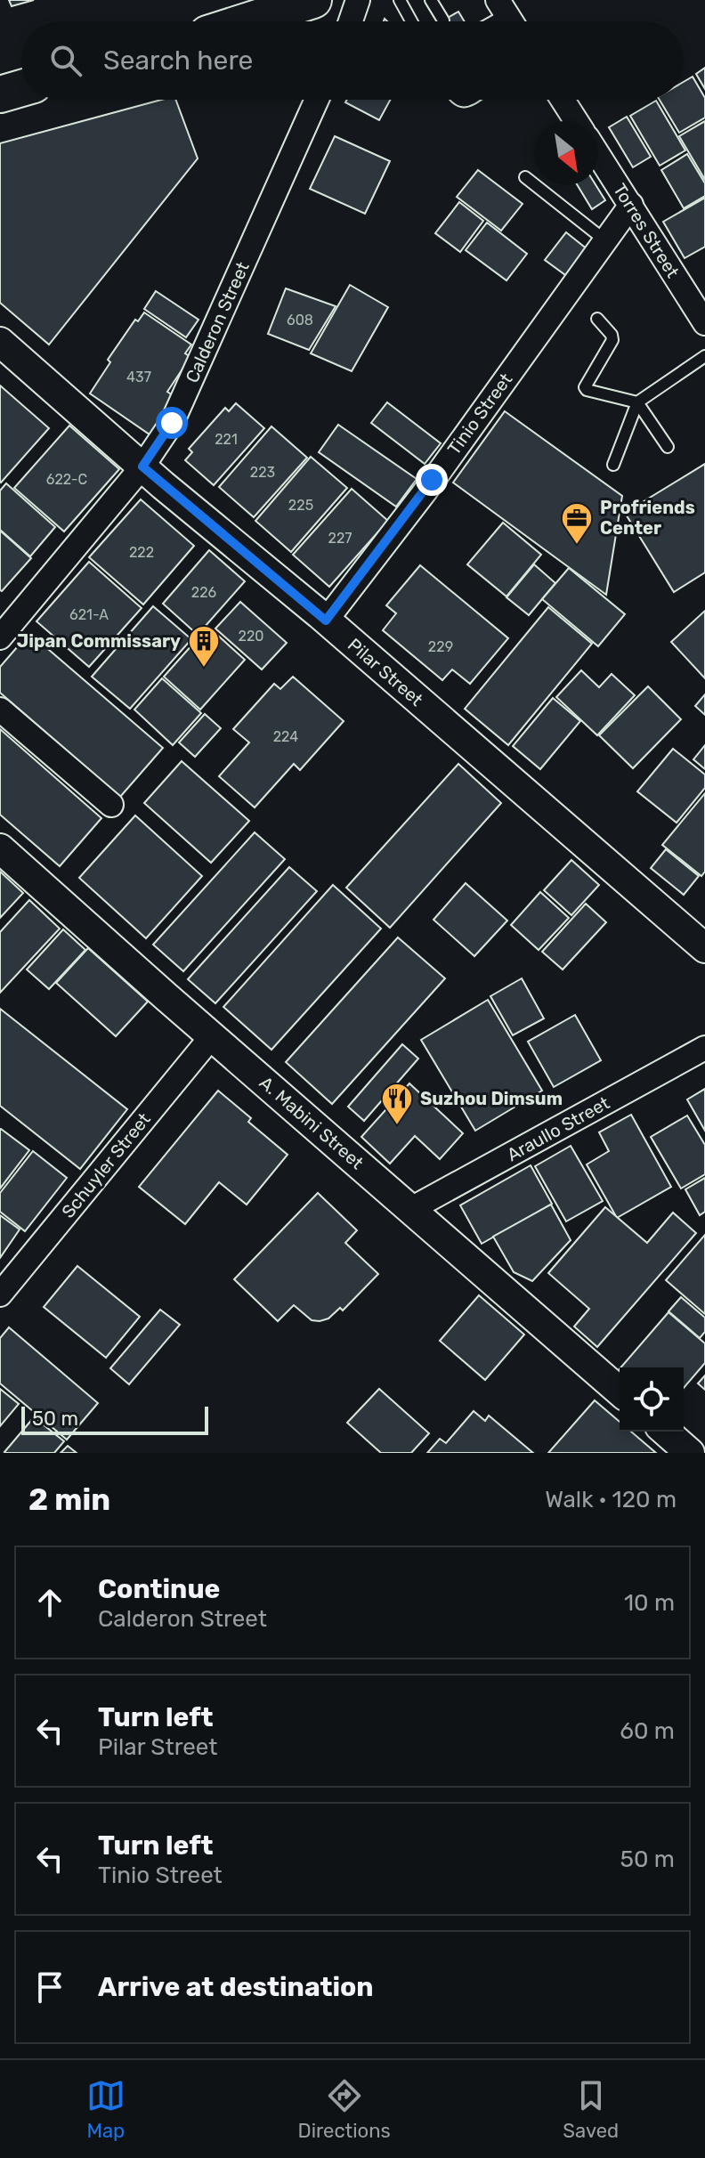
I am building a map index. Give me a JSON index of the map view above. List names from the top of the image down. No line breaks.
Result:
{"streets":{"street":["Torres Street","Calderon Street","Tinio Street","Pilar Street","A. Mabini Street","Araullo Street","Schuyler Street"]},"crossings":[["Torres Street","Tinio Street"],["Calderon Street","Pilar Street"],["Tinio Street","Pilar Street"],["A. Mabini Street","Araullo Street"],["A. Mabini Street","Schuyler Street"]],"places":{"office":["Profriends Center"],"building":["Jipan Commissary"],"restaurant":["Suzhou Dimsum"]},"house_numbers":["608","437","221","223","622-C","225","227","222","226","621-A","220","229","224"],"scale_bar":"50 m","north":"bottom right","page":{"search":"Search here","scale":"50 m","heading":["2 min","Walk · 120 m"],"list":[["Continue","Calderon Street","10 m"],["Turn left","Pilar Street","60 m"],["Turn left","Tinio Street","50 m"],"Arrive at destination"],"nav":["Map","Directions","Saved"]}}
